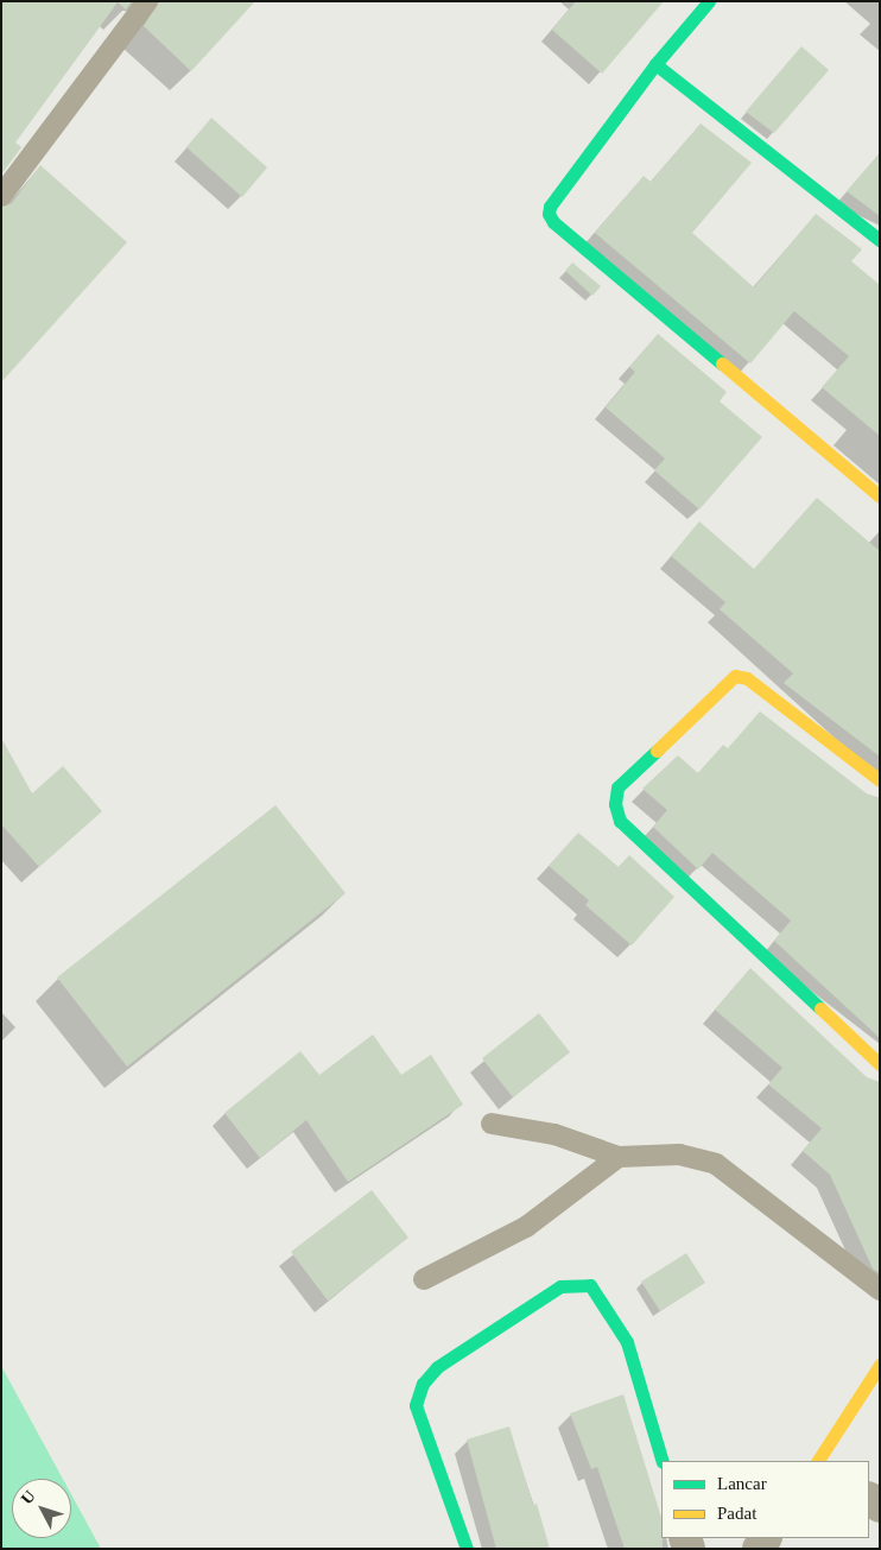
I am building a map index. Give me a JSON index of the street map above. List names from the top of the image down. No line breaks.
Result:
{"legend":["Lancar","Padat"],"north":"top left"}
